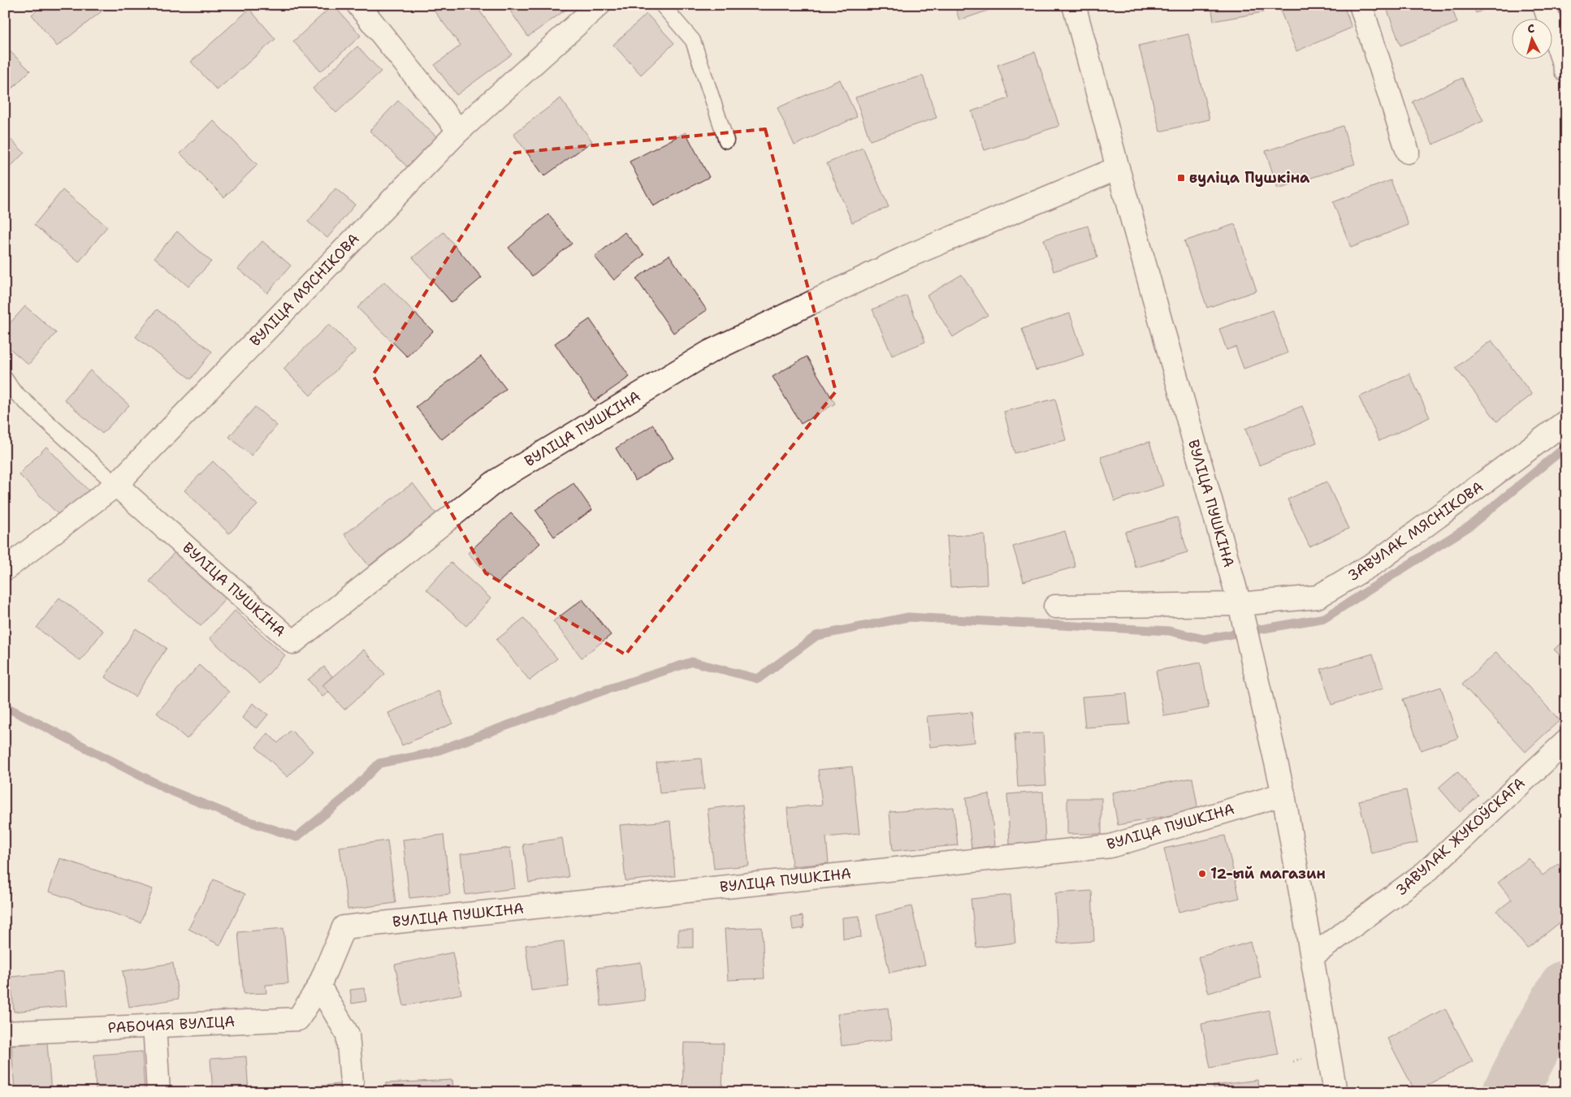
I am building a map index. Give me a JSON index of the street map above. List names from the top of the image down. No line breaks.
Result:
{"streets":{"street":["ВУЛІЦА МЯСНІКОВА","ВУЛІЦА ПУШКІНА","ЗАВУЛАК МЯСНІКОВА","ЗАВУЛАК ЖУКОЎСКАГА","РАБОЧАЯ ВУЛІЦА"]},"crossings":[["ВУЛІЦА МЯСНІКОВА","ВУЛІЦА ПУШКІНА"],["ВУЛІЦА ПУШКІНА","ЗАВУЛАК МЯСНІКОВА"],["ВУЛІЦА ПУШКІНА","ЗАВУЛАК ЖУКОЎСКАГА"],["ВУЛІЦА ПУШКІНА","РАБОЧАЯ ВУЛІЦА"]],"places":{"transit":["вуліца Пушкіна"],"other":["12-ый магазин"]},"north":"top"}
